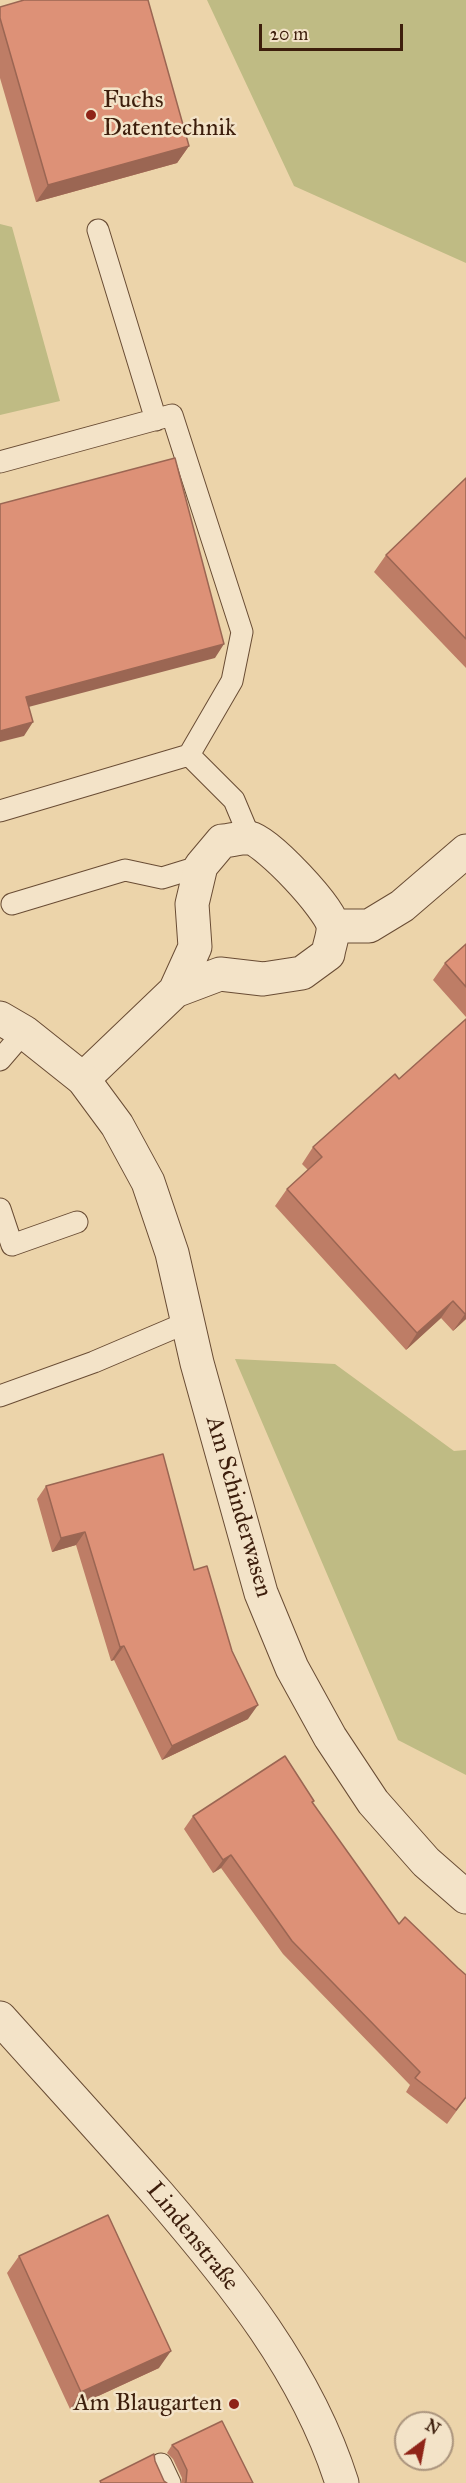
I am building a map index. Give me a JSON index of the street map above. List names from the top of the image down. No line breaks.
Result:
{"streets":{"street":["Am Schinderwasen","Lindenstraße"]},"places":["Fuchs Datentechnik","Am Blaugarten"],"scale_bar":"20 m","north":"top right"}
